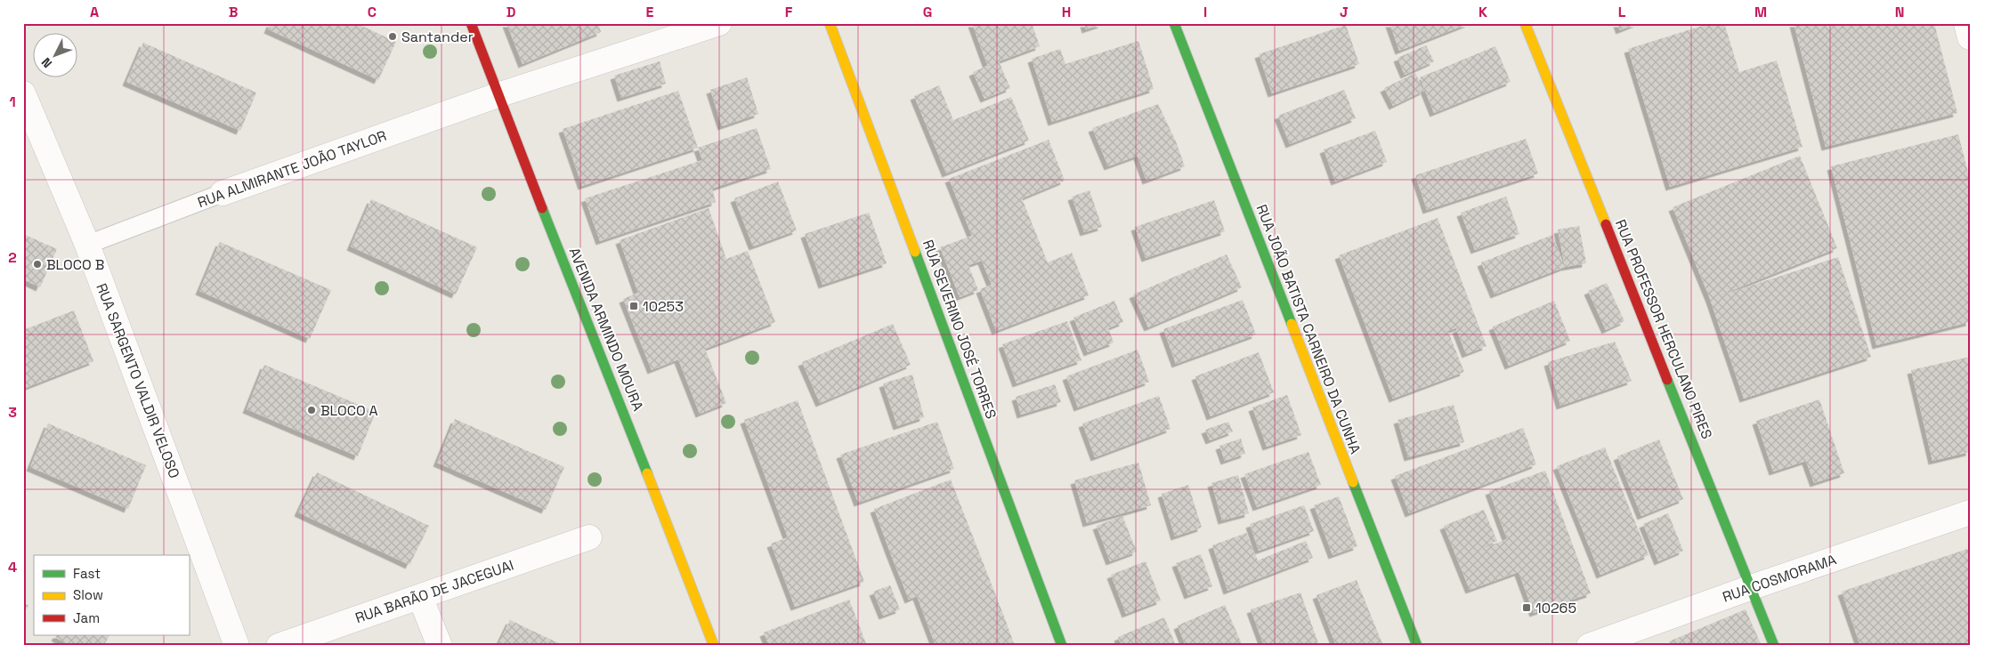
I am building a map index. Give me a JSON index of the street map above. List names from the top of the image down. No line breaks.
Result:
{"streets":{"street":["RUA ALMIRANTE JOÃO TAYLOR","AVENIDA ARMINDO MOURA","RUA SEVERINO JOSÉ TORRES","RUA JOÃO BATISTA CARNEIRO DA CUNHA","RUA PROFESSOR HERCULANO PIRES","RUA SARGENTO VALDIR VELOSO","RUA COSMORAMA","RUA BARÃO DE JACEGUAI"]},"crossings":[["RUA ALMIRANTE JOÃO TAYLOR","AVENIDA ARMINDO MOURA"],["RUA ALMIRANTE JOÃO TAYLOR","RUA SARGENTO VALDIR VELOSO"],["RUA PROFESSOR HERCULANO PIRES","RUA COSMORAMA"]],"places":{"other":["Santander","BLOCO B","BLOCO A"],"transit":["10253","10265"]},"legend":["Fast","Slow","Jam"],"north":"bottom left","grid":{"columns":["A","B","C","D","E","F","G","H","I","J","K","L","M","N"],"rows":["1","2","3","4"]}}
